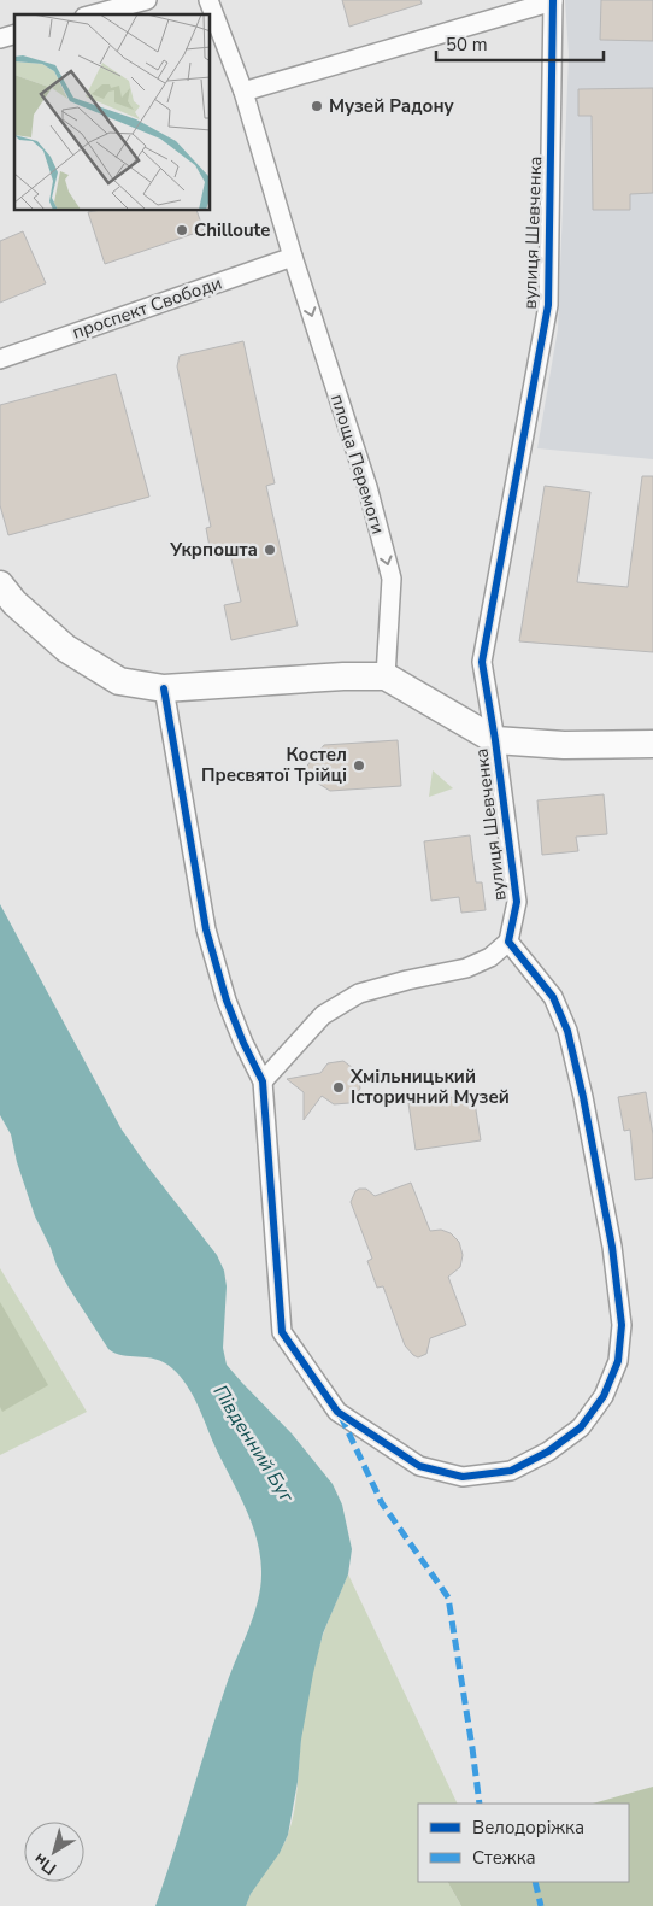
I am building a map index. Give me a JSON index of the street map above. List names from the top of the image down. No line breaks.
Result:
{"streets":{"street":["вулиця Шевченка","проспект Свободи","площа Перемоги"]},"crossings":[["проспект Свободи","площа Перемоги"]],"one_way":["площа Перемоги"],"water":["Південний Буг"],"places":["Музей Радону","Chilloute","Укрпошта","Костел Пресвятої Трійці","Хмільницький Історичний Музей"],"legend":["Велодоріжка","Стежка"],"scale_bar":"50 m","north":"bottom left"}
